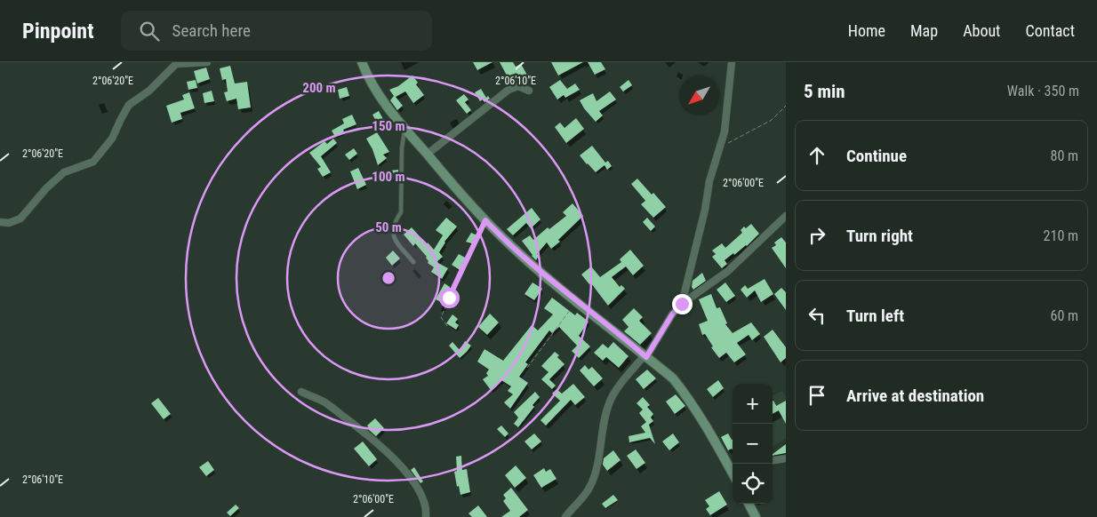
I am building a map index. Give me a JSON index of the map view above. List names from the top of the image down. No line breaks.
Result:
{"north":"bottom left","page":{"header":"Pinpoint","search":"Search here","nav":["Home","Map","About","Contact"],"heading":["5 min","Walk · 350 m"],"list":[["Continue","80 m"],["Turn right","210 m"],["Turn left","60 m"],"Arrive at destination"],"map_buttons":["+","−"]},"coordinates":["2°06'20\"E","2°06'10\"E","2°06'00\"E"],"rings":["200 m","150 m","100 m","50 m"]}
